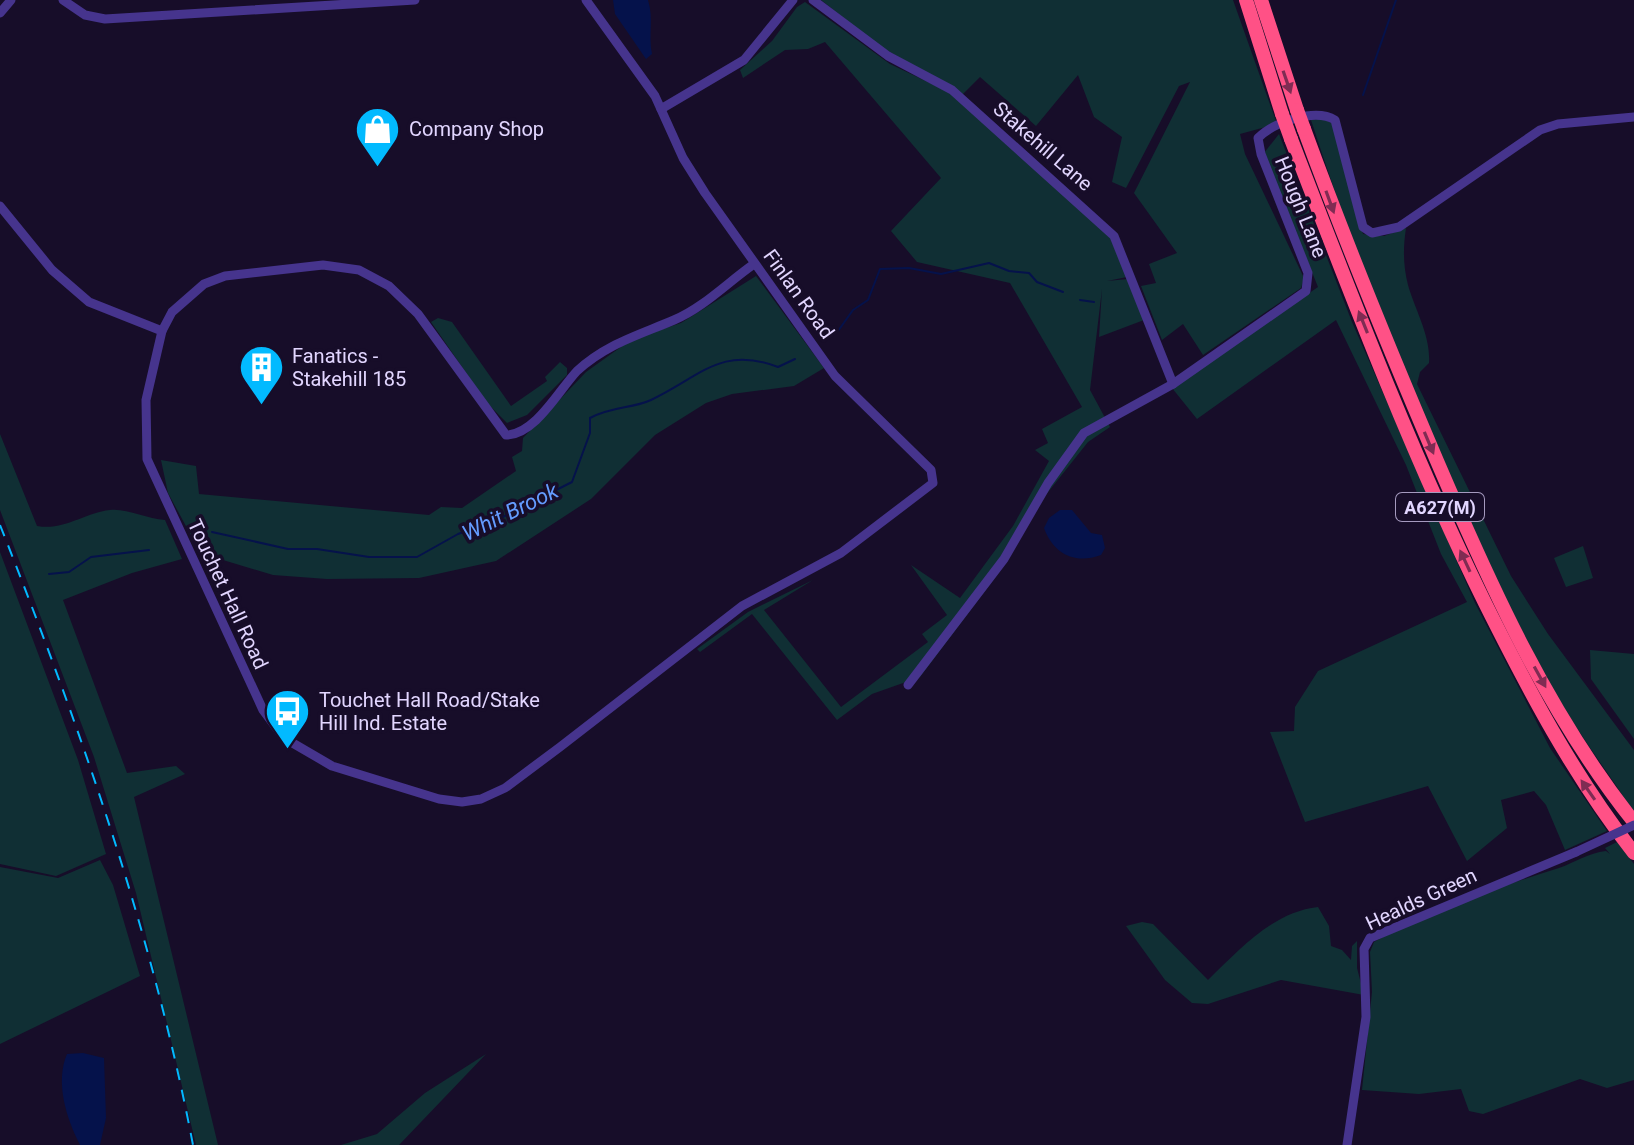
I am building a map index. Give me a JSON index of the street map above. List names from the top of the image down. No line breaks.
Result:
{"streets":{"highway":["A627(M)"],"street":["Stakehill Lane","Hough Lane","Finlan Road","Touchet Hall Road","Healds Green"]},"crossings":[["Stakehill Lane","Hough Lane"],["Finlan Road","Touchet Hall Road"],["A627(M)","Healds Green"]],"water":["Whit Brook"],"places":{"shop":["Company Shop"],"building":["Fanatics - Stakehill 185"],"bus stop":["Touchet Hall Road/Stake Hill Ind. Estate"]}}
